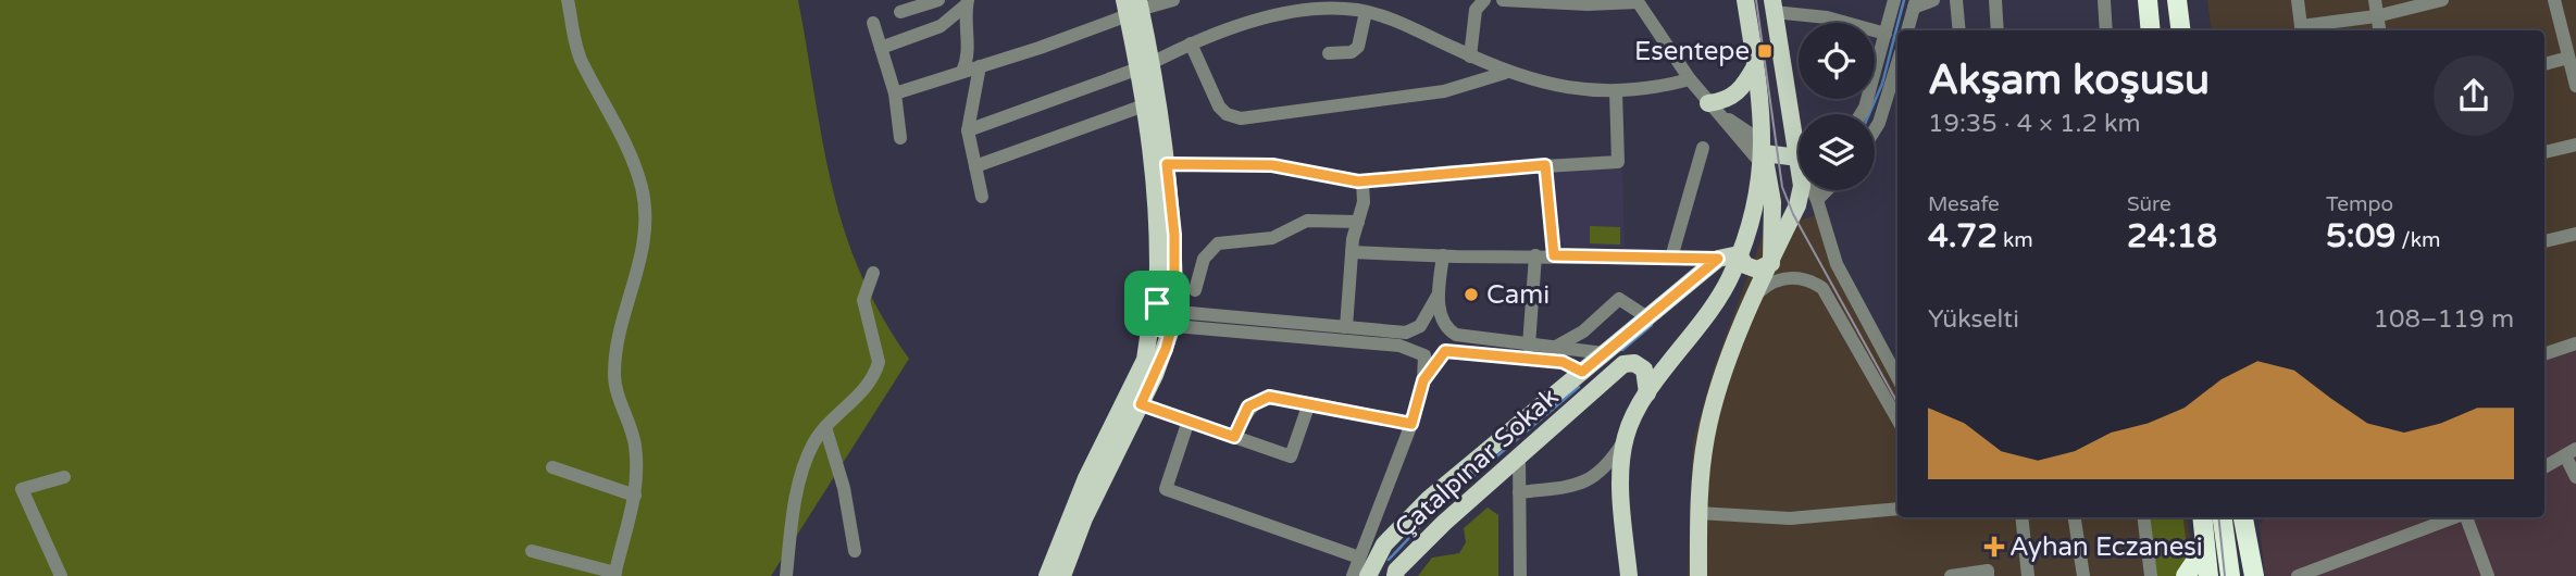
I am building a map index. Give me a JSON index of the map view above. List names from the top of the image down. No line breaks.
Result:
{"streets":{"main road":["Çatalpınar Sokak"]},"places":{"transit":["Esentepe"],"other":["Cami"],"health":["Ayhan Eczanesi"]},"page":{"heading":["Akşam koşusu","19:35 · 4 × 1.2 km"],"stats":[["Mesafe","4.72 km"],["Süre","24:18"],["Tempo","5:09 /km"]],"chart":["Yükselti","108–119 m"]}}
